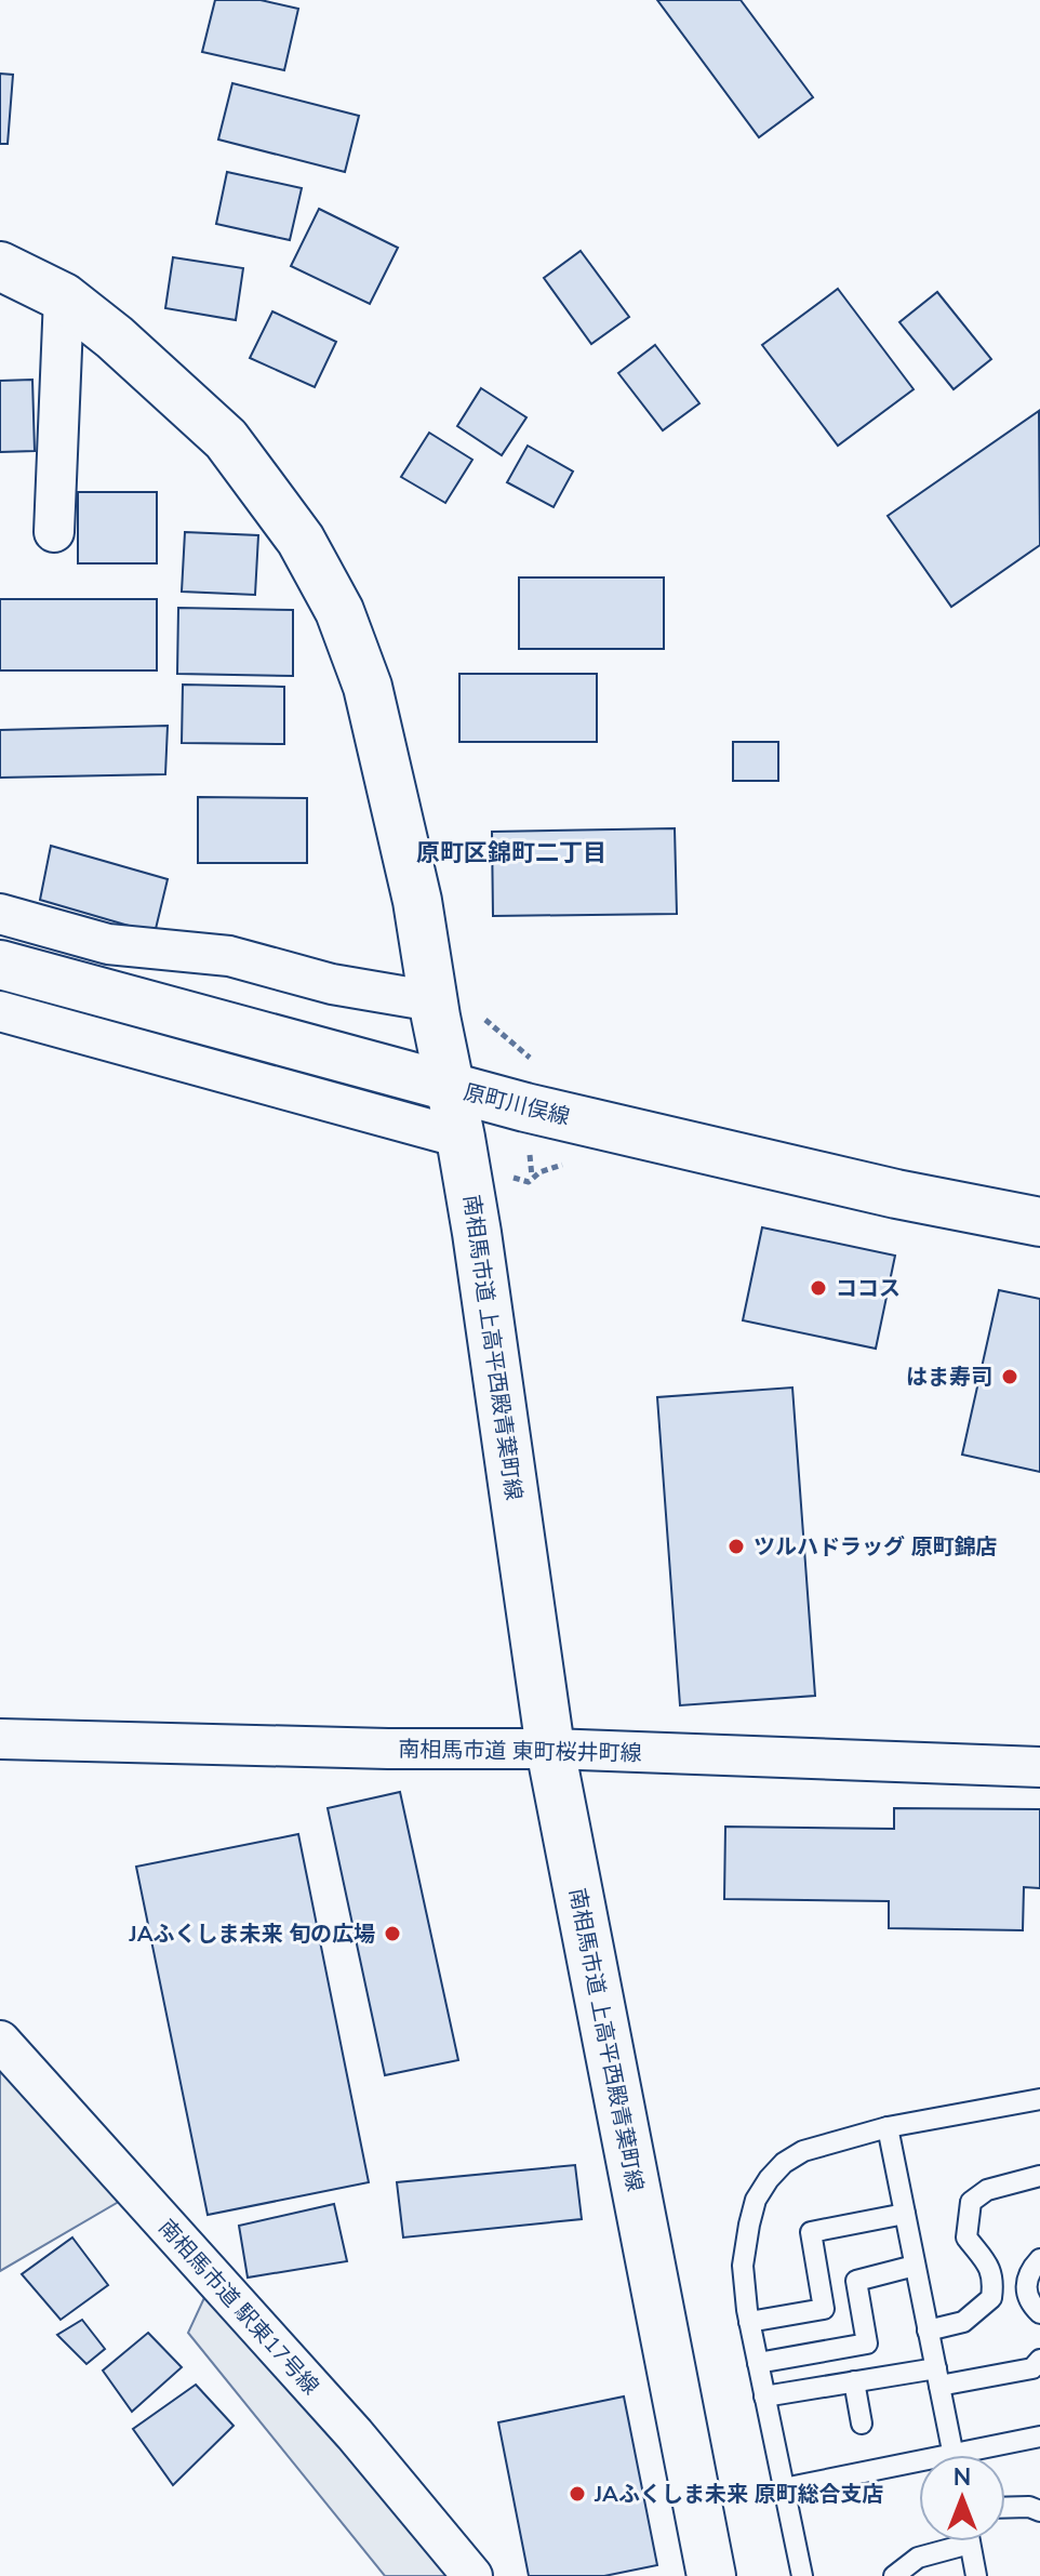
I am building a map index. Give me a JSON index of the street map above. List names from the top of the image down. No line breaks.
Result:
{"streets":{"street":["原町川俣線","南相馬市道 上高平西殿青葉町線","南相馬市道 東町桜井町線","南相馬市道 駅東17号線"]},"crossings":[["原町川俣線","南相馬市道 上高平西殿青葉町線"],["南相馬市道 上高平西殿青葉町線","南相馬市道 東町桜井町線"]],"districts":["原町区錦町二丁目"],"places":["ココス","はま寿司","ツルハドラッグ 原町錦店","JAふくしま未来 旬の広場","JAふくしま未来 原町総合支店"],"north":"top"}
